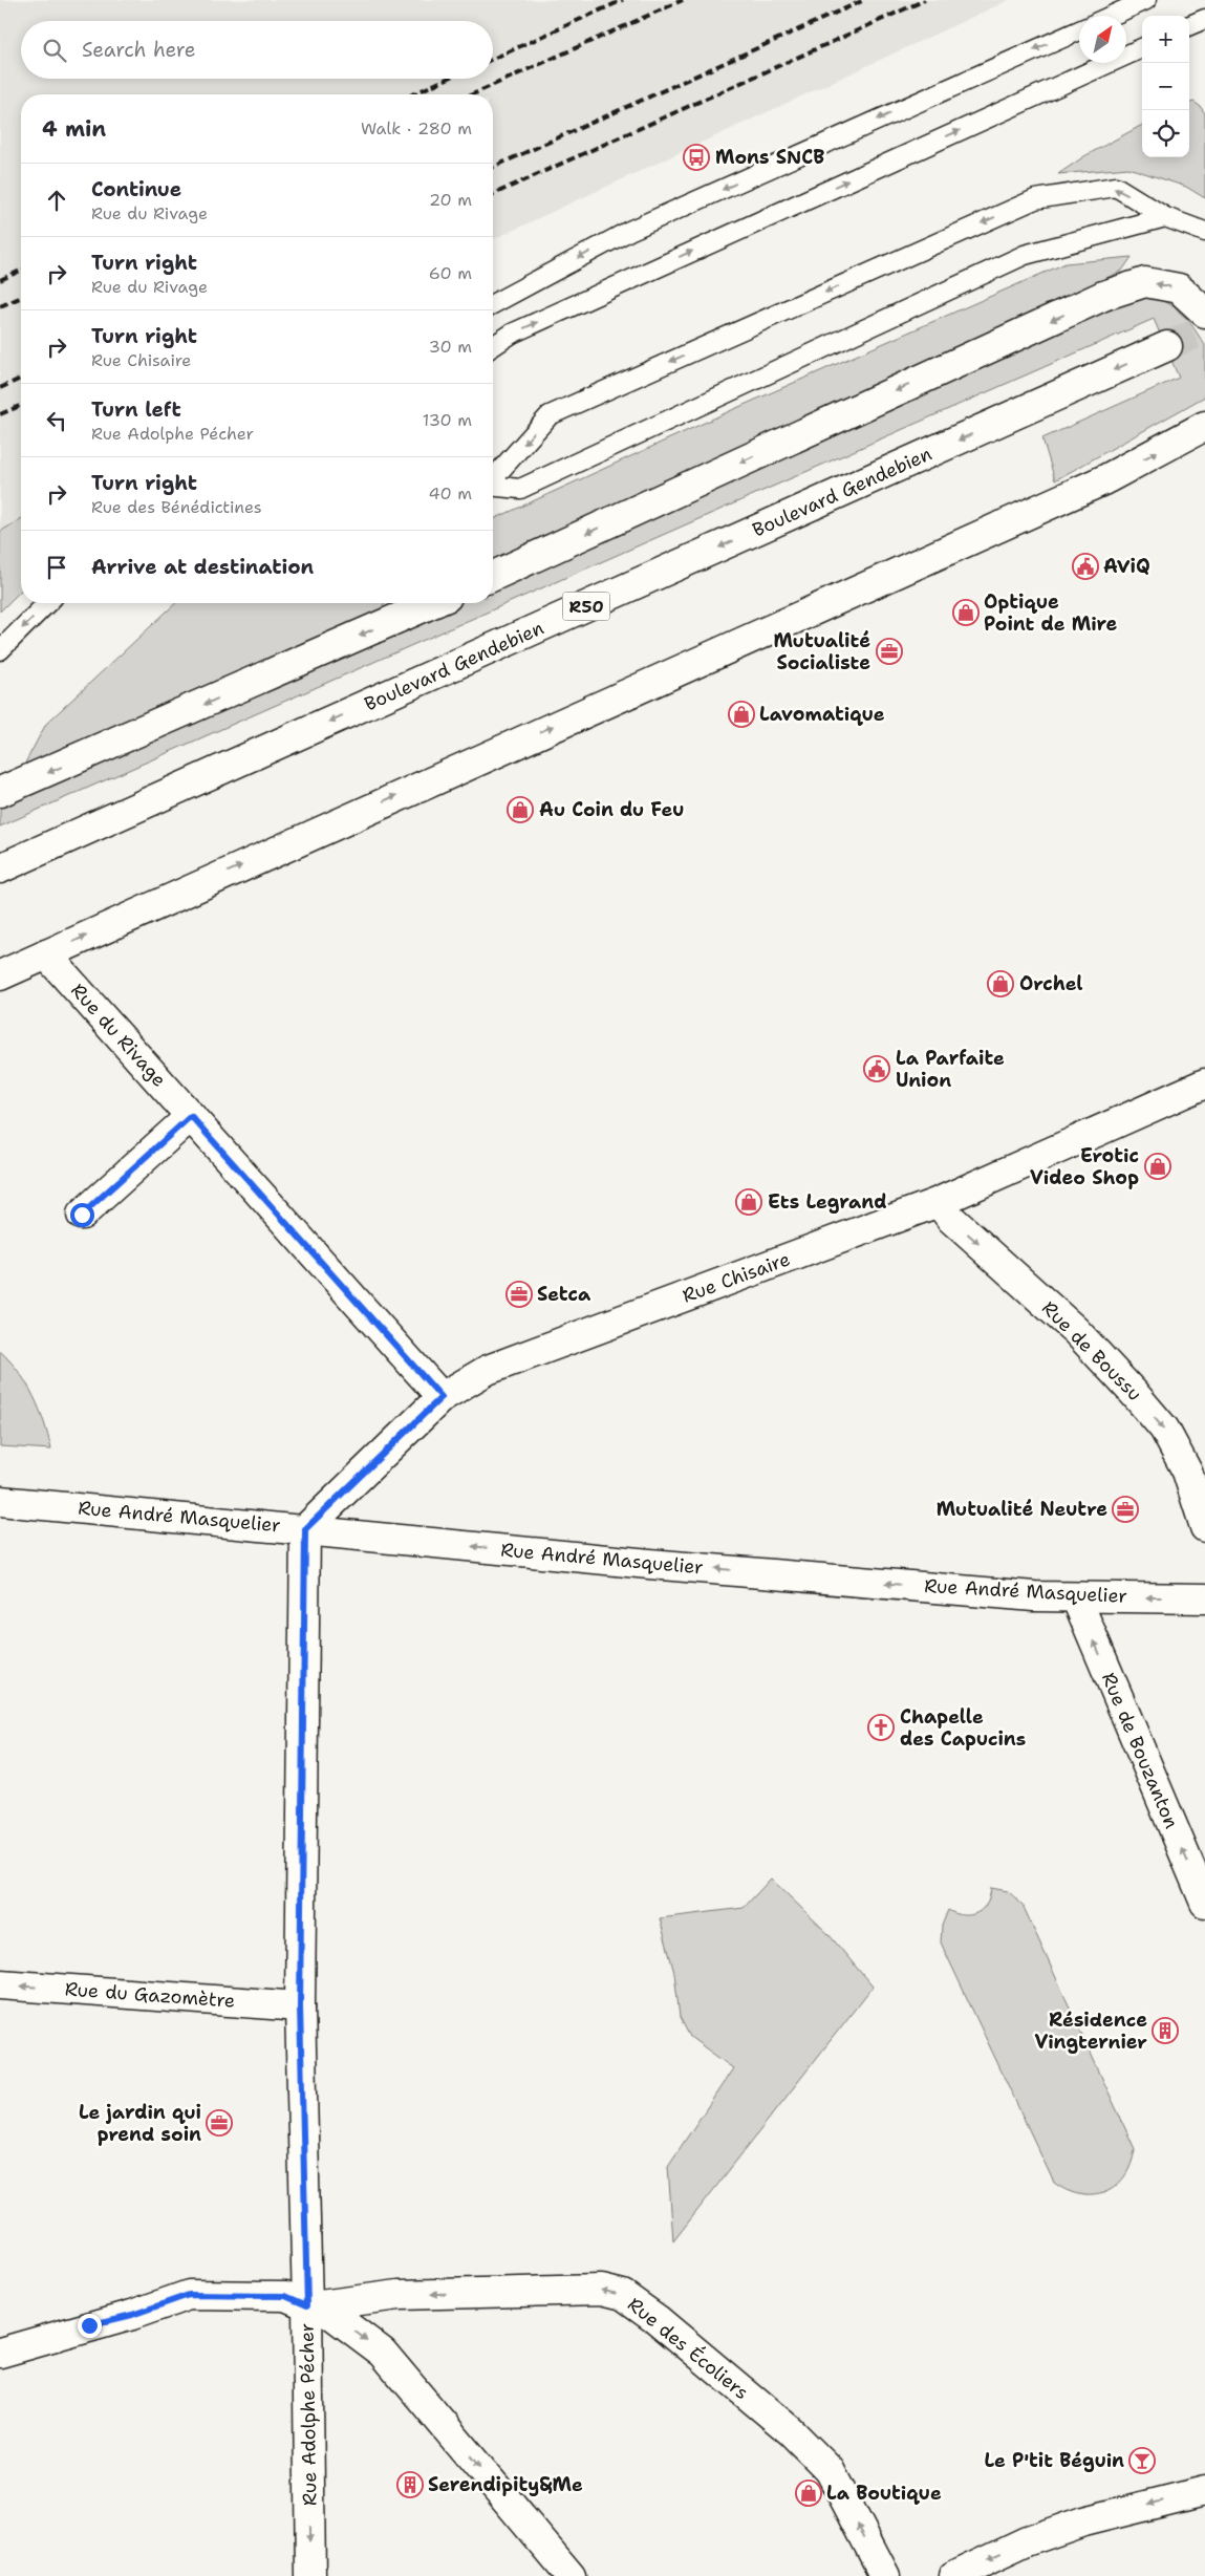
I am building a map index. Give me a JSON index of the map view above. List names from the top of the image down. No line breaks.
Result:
{"streets":{"main road":["Boulevard Gendebien","R50","Rue du Rivage","Rue Chisaire","Rue de Boussu","Rue André Masquelier","Rue de Bouzanton","Rue du Gazomètre","Rue des Écoliers","Rue Adolphe Pécher"]},"crossings":[["Rue du Rivage","Rue Chisaire"],["Rue Chisaire","Rue de Boussu"],["Rue Chisaire","Rue André Masquelier"],["Rue Chisaire","Rue Adolphe Pécher"],["Rue André Masquelier","Rue de Bouzanton"],["Rue André Masquelier","Rue Adolphe Pécher"],["Rue du Gazomètre","Rue Adolphe Pécher"],["Rue des Écoliers","Rue Adolphe Pécher"]],"one_way":["Rue de Boussu","Rue André Masquelier","Rue de Bouzanton","Rue du Gazomètre"],"places":{"bus stop":["Mons SNCB"],"public building":["AViQ","La Parfaite Union"],"shop":["Optique Point de Mire","Lavomatique","Au Coin du Feu","Orchel","Erotic Video Shop","Ets Legrand","La Boutique"],"office":["Mutualité Socialiste","Setca","Mutualité Neutre","Le jardin qui prend soin"],"church":["Chapelle des Capucins"],"building":["Résidence Vingternier","Serendipity&Me"],"bar":["Le P'tit Béguin"]},"north":"top right","page":{"map_buttons":["+","−"],"search":"Search here","heading":["4 min","Walk · 280 m"],"list":[["Continue","Rue du Rivage","20 m"],["Turn right","Rue du Rivage","60 m"],["Turn right","Rue Chisaire","30 m"],["Turn left","Rue Adolphe Pécher","130 m"],["Turn right","Rue des Bénédictines","40 m"],"Arrive at destination"]}}
